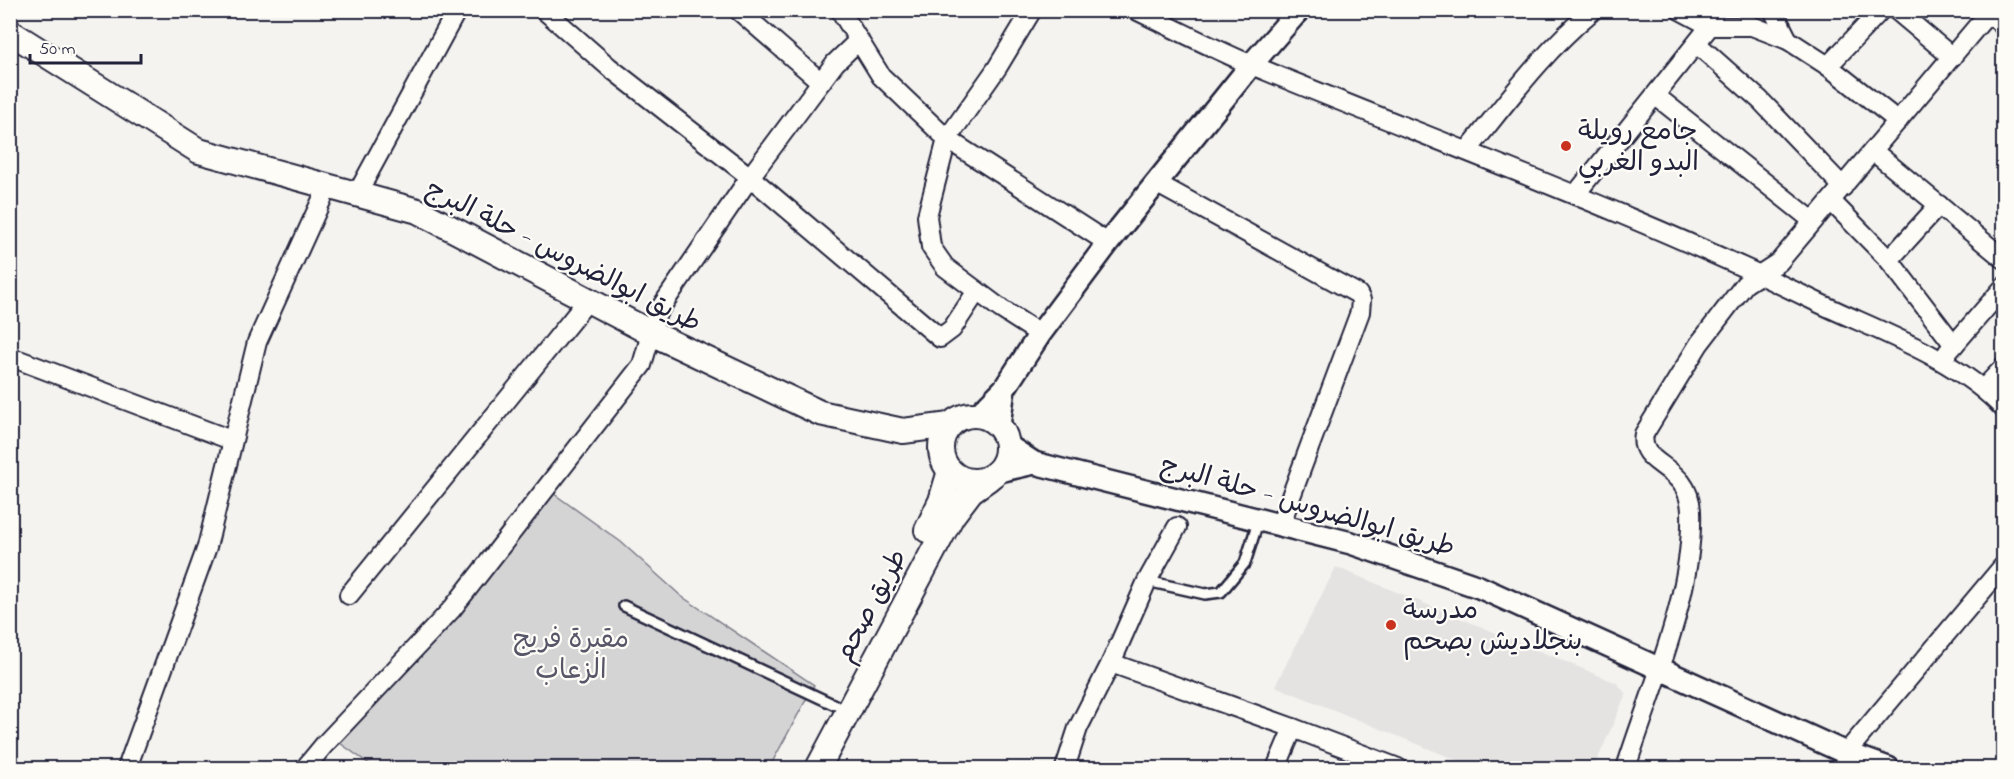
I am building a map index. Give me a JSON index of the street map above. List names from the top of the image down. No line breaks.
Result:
{"streets":{"main road":["طريق ابوالضروس - حلة البرج","طريق صحم"]},"crossings":[["طريق ابوالضروس - حلة البرج","طريق صحم"]],"parks":["مقبرة فريج الزعاب"],"places":["جامع رويلة البدو الغربي","مدرسة بنجلاديش بصحم"],"scale_bar":"50 m"}
